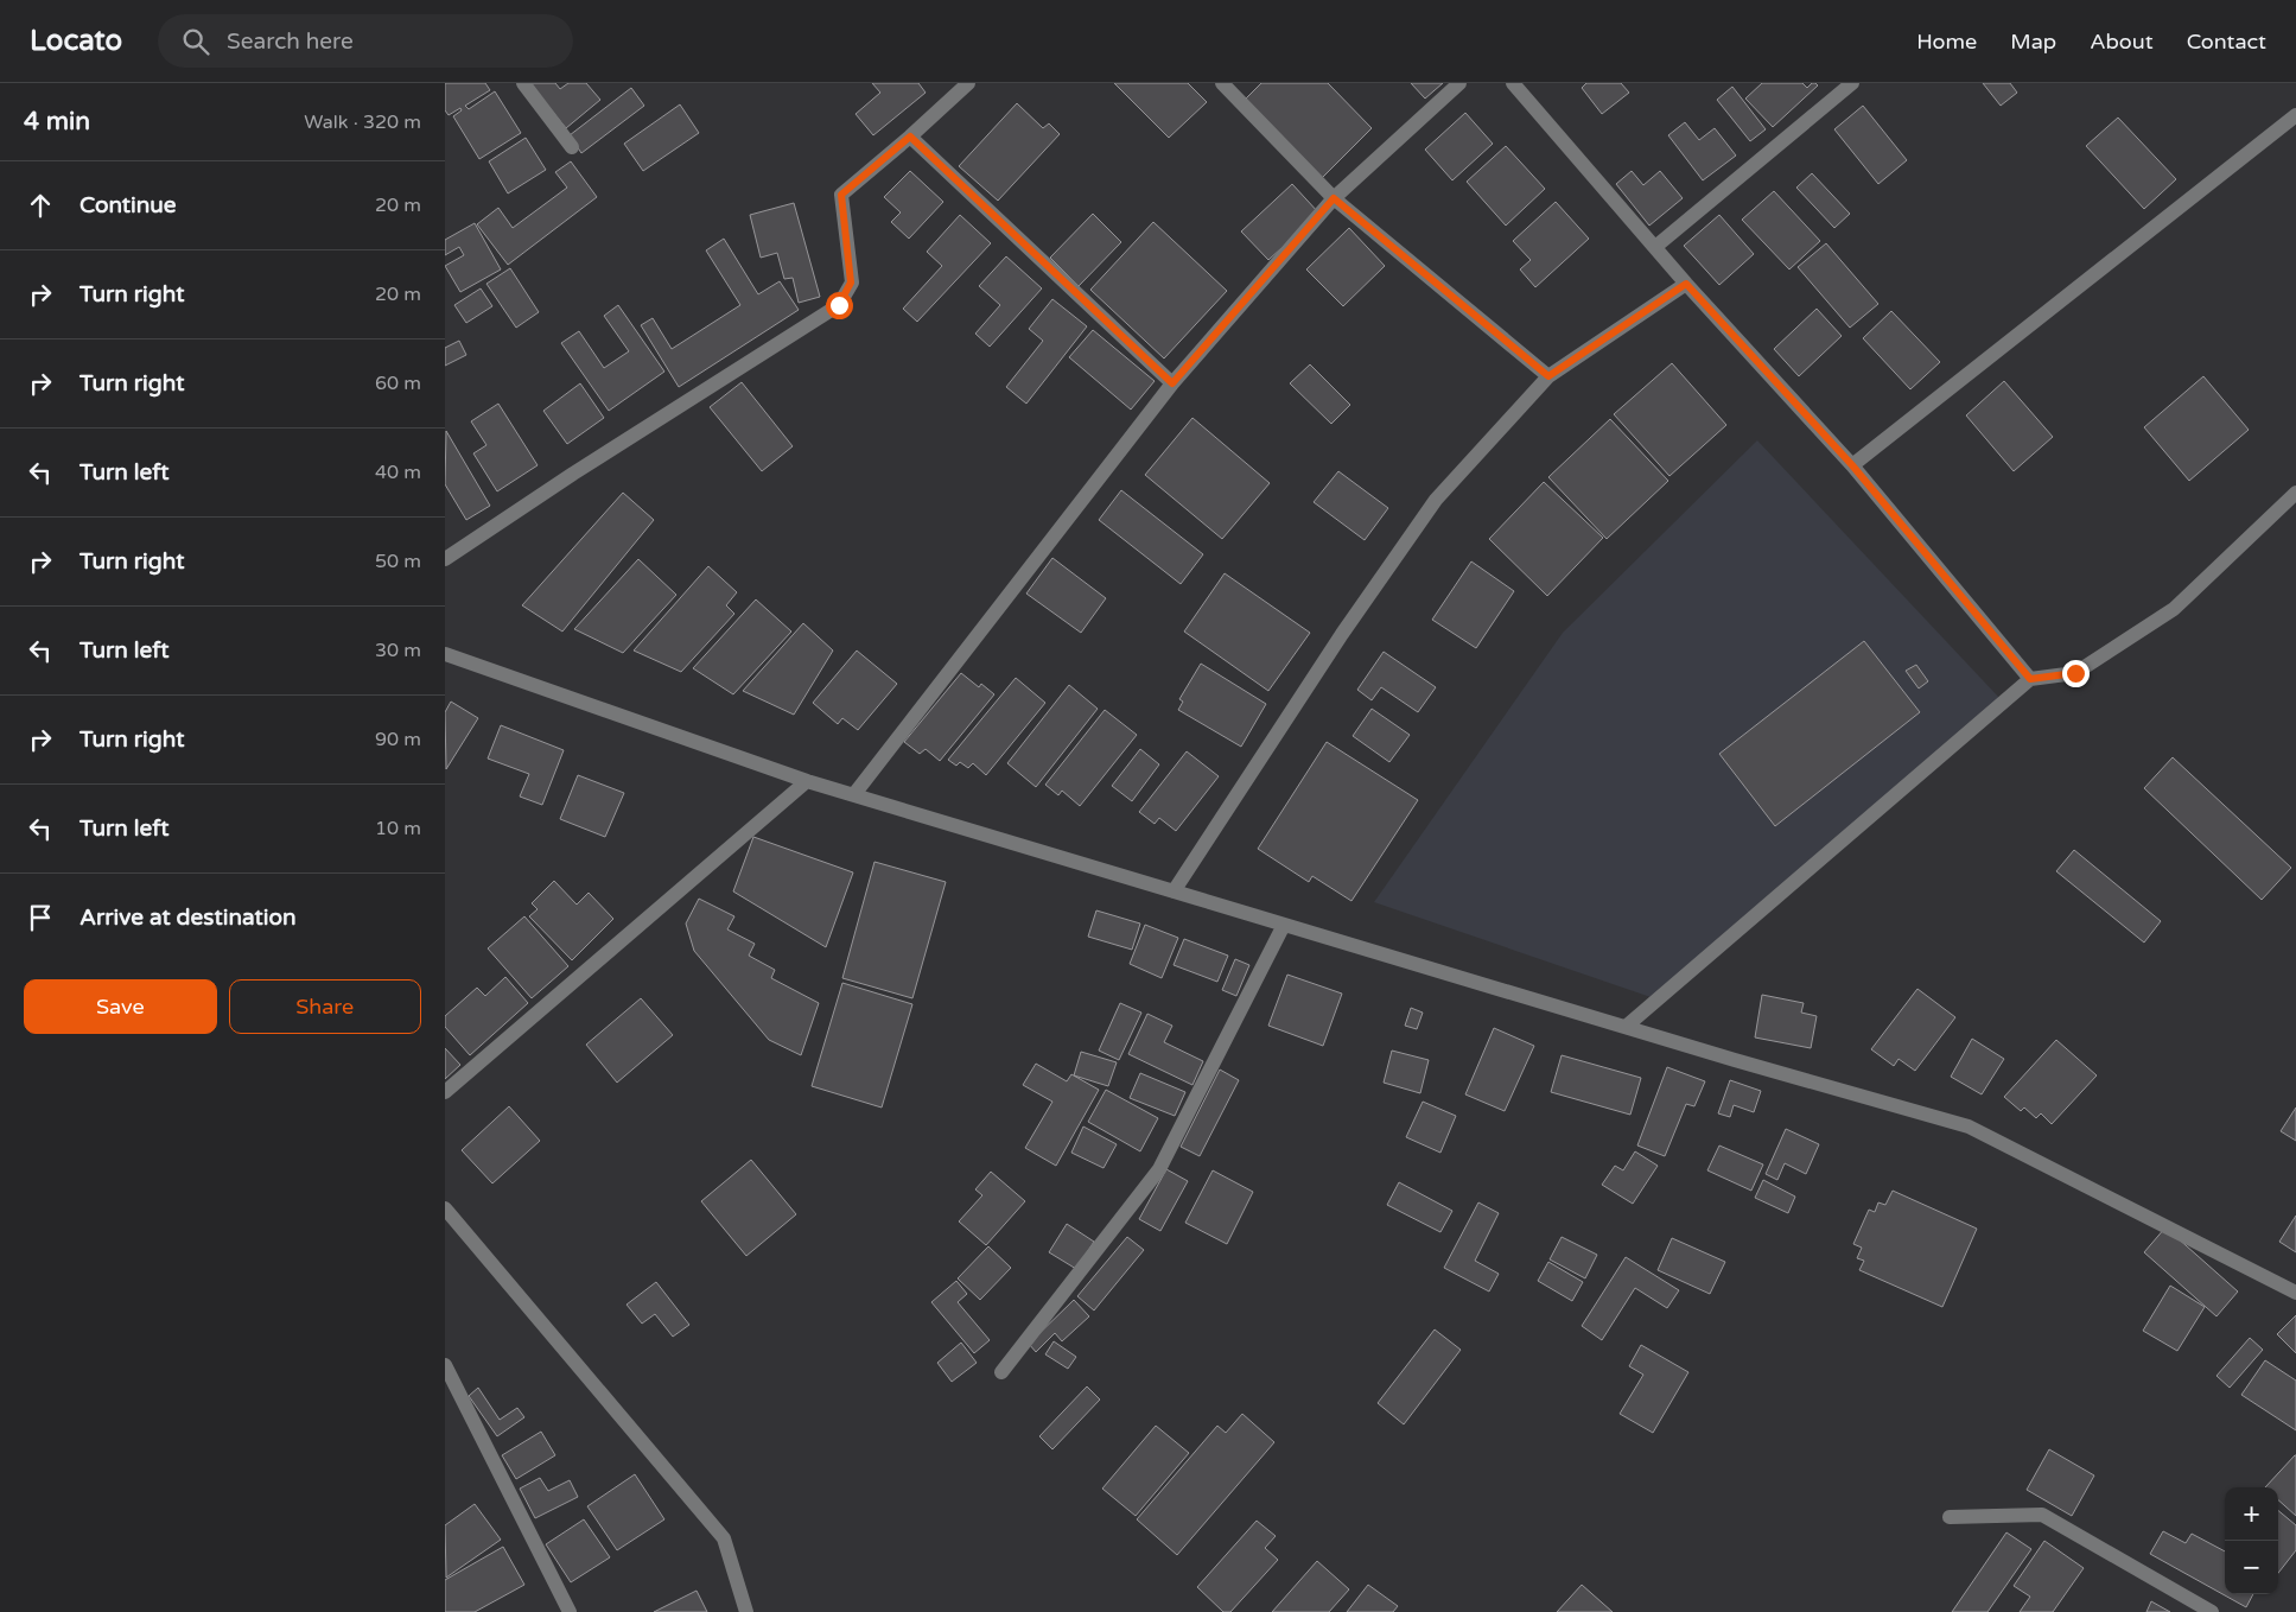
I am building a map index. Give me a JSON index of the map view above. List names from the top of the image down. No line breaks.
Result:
{"page":{"header":"Locato","search":"Search here","nav":["Home","Map","About","Contact"],"heading":["4 min","Walk · 320 m"],"list":[["Continue","20 m"],["Turn right","20 m"],["Turn right","60 m"],["Turn left","40 m"],["Turn right","50 m"],["Turn left","30 m"],["Turn right","90 m"],["Turn left","10 m"],"Arrive at destination"],"buttons":["Save","Share"],"map_buttons":["+","−"]}}
